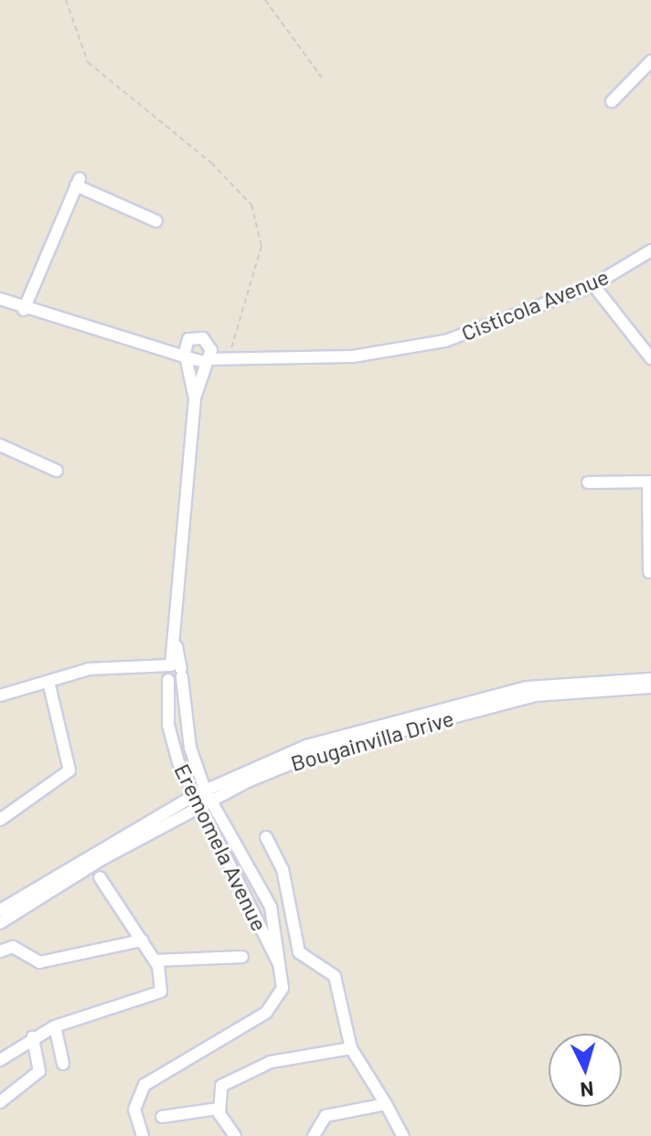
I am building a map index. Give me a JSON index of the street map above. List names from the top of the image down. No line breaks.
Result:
{"streets":{"street":["Cisticola Avenue","Bougainvilla Drive","Eremomela Avenue"]},"crossings":[["Cisticola Avenue","Eremomela Avenue"],["Bougainvilla Drive","Eremomela Avenue"]],"north":"bottom"}
